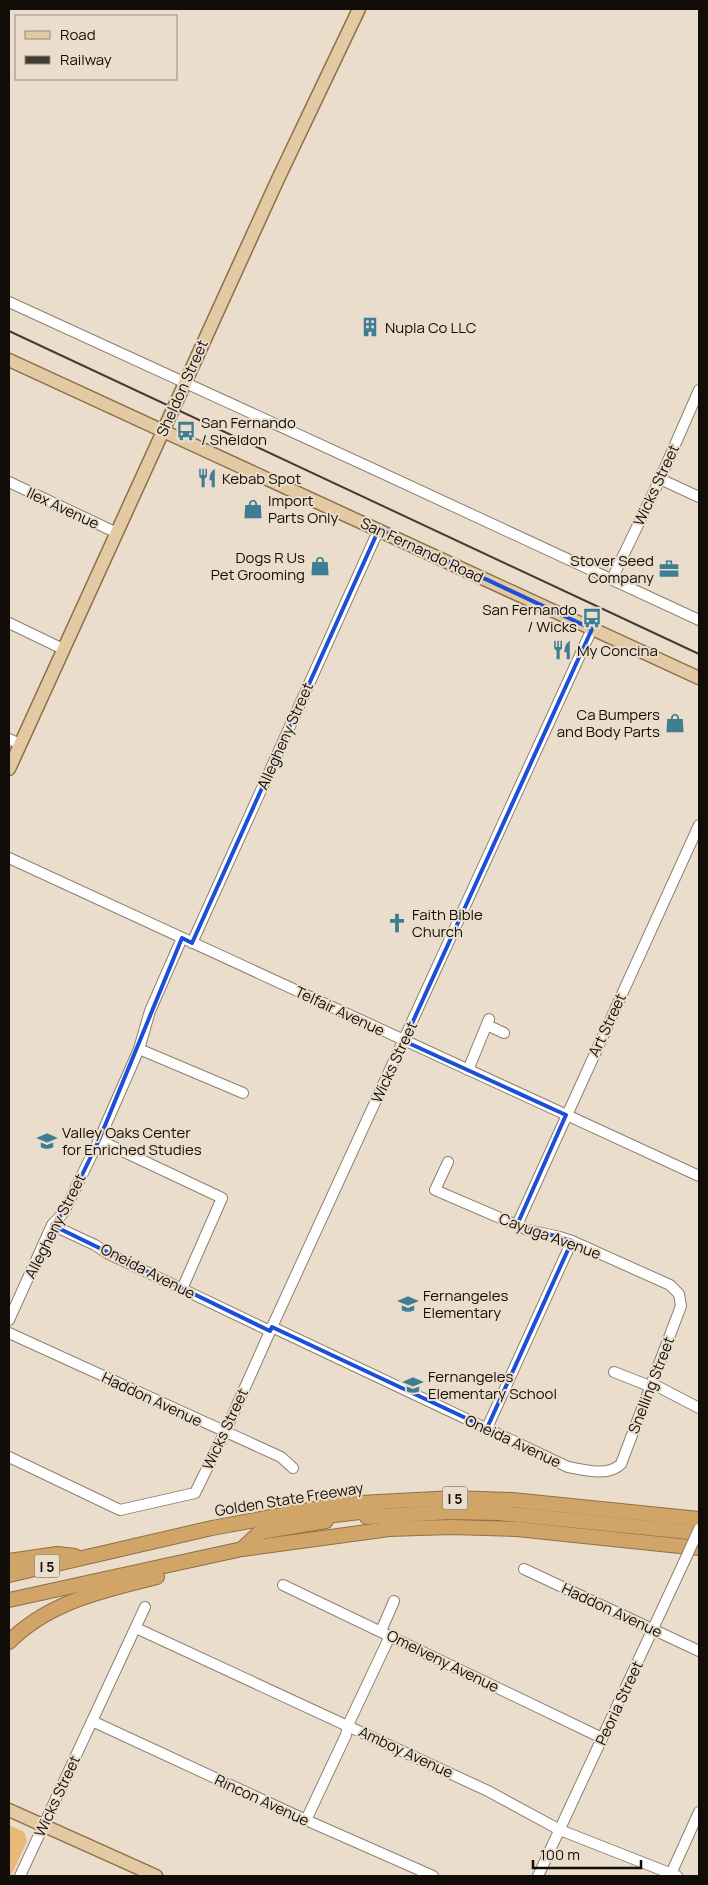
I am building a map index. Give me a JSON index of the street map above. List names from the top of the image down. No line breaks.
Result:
{"streets":{"highway":["I 5","Golden State Freeway"],"main road":["Sheldon Street","San Fernando Road"],"street":["Wicks Street","Ilex Avenue","Allegheny Street","Telfair Avenue","Art Street","Cayuga Avenue","Oneida Avenue","Snelling Street","Haddon Avenue","Omelveny Avenue","Peoria Street","Amboy Avenue","Rincon Avenue"]},"crossings":[["Sheldon Street","Ilex Avenue"],["Sheldon Street","San Fernando Road"],["Wicks Street","San Fernando Road"],["Wicks Street","Telfair Avenue"],["Wicks Street","Oneida Avenue"],["Wicks Street","Haddon Avenue"],["Wicks Street","Amboy Avenue"],["Wicks Street","Rincon Avenue"],["San Fernando Road","Allegheny Street"],["Allegheny Street","Telfair Avenue"],["Allegheny Street","Oneida Avenue"],["Telfair Avenue","Art Street"],["Art Street","Cayuga Avenue"],["Cayuga Avenue","Snelling Street"],["Oneida Avenue","Snelling Street"],["Haddon Avenue","Peoria Street"],["Omelveny Avenue","Peoria Street"],["Peoria Street","Amboy Avenue"]],"places":{"building":["Nupla Co LLC"],"bus stop":["San Fernando / Sheldon","San Fernando / Wicks"],"restaurant":["Kebab Spot","My Concina"],"shop":["Import Parts Only","Dogs R Us Pet Grooming","Ca Bumpers and Body Parts"],"office":["Stover Seed Company"],"church":["Faith Bible Church"],"school or university":["Valley Oaks Center for Enriched Studies","Fernangeles Elementary","Fernangeles Elementary School"]},"legend":["Road","Railway"],"scale_bar":"100 m"}
